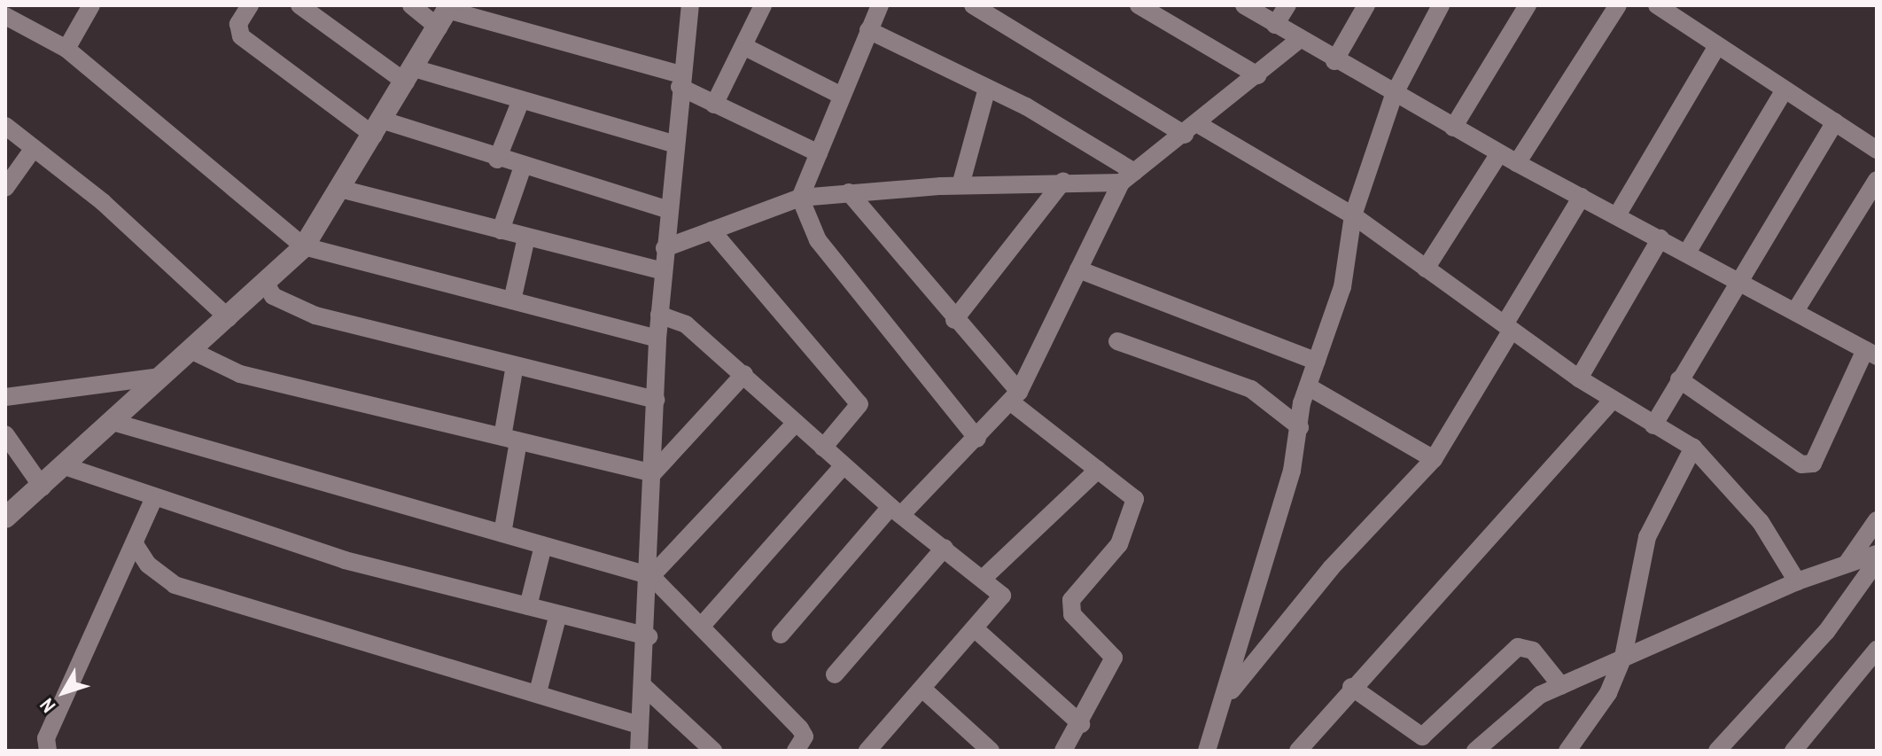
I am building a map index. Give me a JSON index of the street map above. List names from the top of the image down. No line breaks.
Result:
{"north":"bottom left"}
